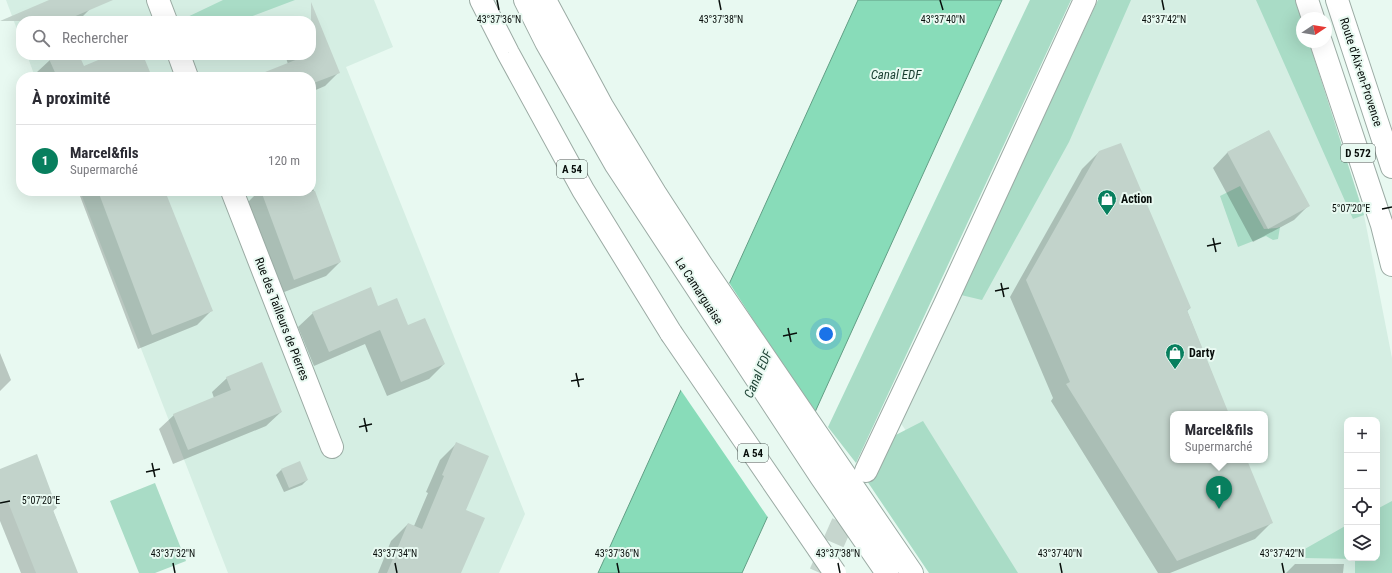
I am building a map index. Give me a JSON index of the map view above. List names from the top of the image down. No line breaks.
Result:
{"streets":{"main road":["Route d'Aix-en-Provence","D 572","A 54","La Camarguaise","Rue des Tailleurs de Pierres"]},"water":["Canal EDF"],"places":{"shop":["Action","Darty"]},"north":"right","page":{"search":"Rechercher","heading":"À proximité","list":[{"mark":"1","name":"Marcel&fils","note":"Supermarché","value":"120 m"}],"popup":["Marcel&fils","Supermarché"],"map_buttons":["+","−"],"pins":"1"},"coordinates":["43°37'36\"N","43°37'38\"N","43°37'40\"N","43°37'42\"N","5°07'20\"E","43°37'32\"N","43°37'34\"N"]}
